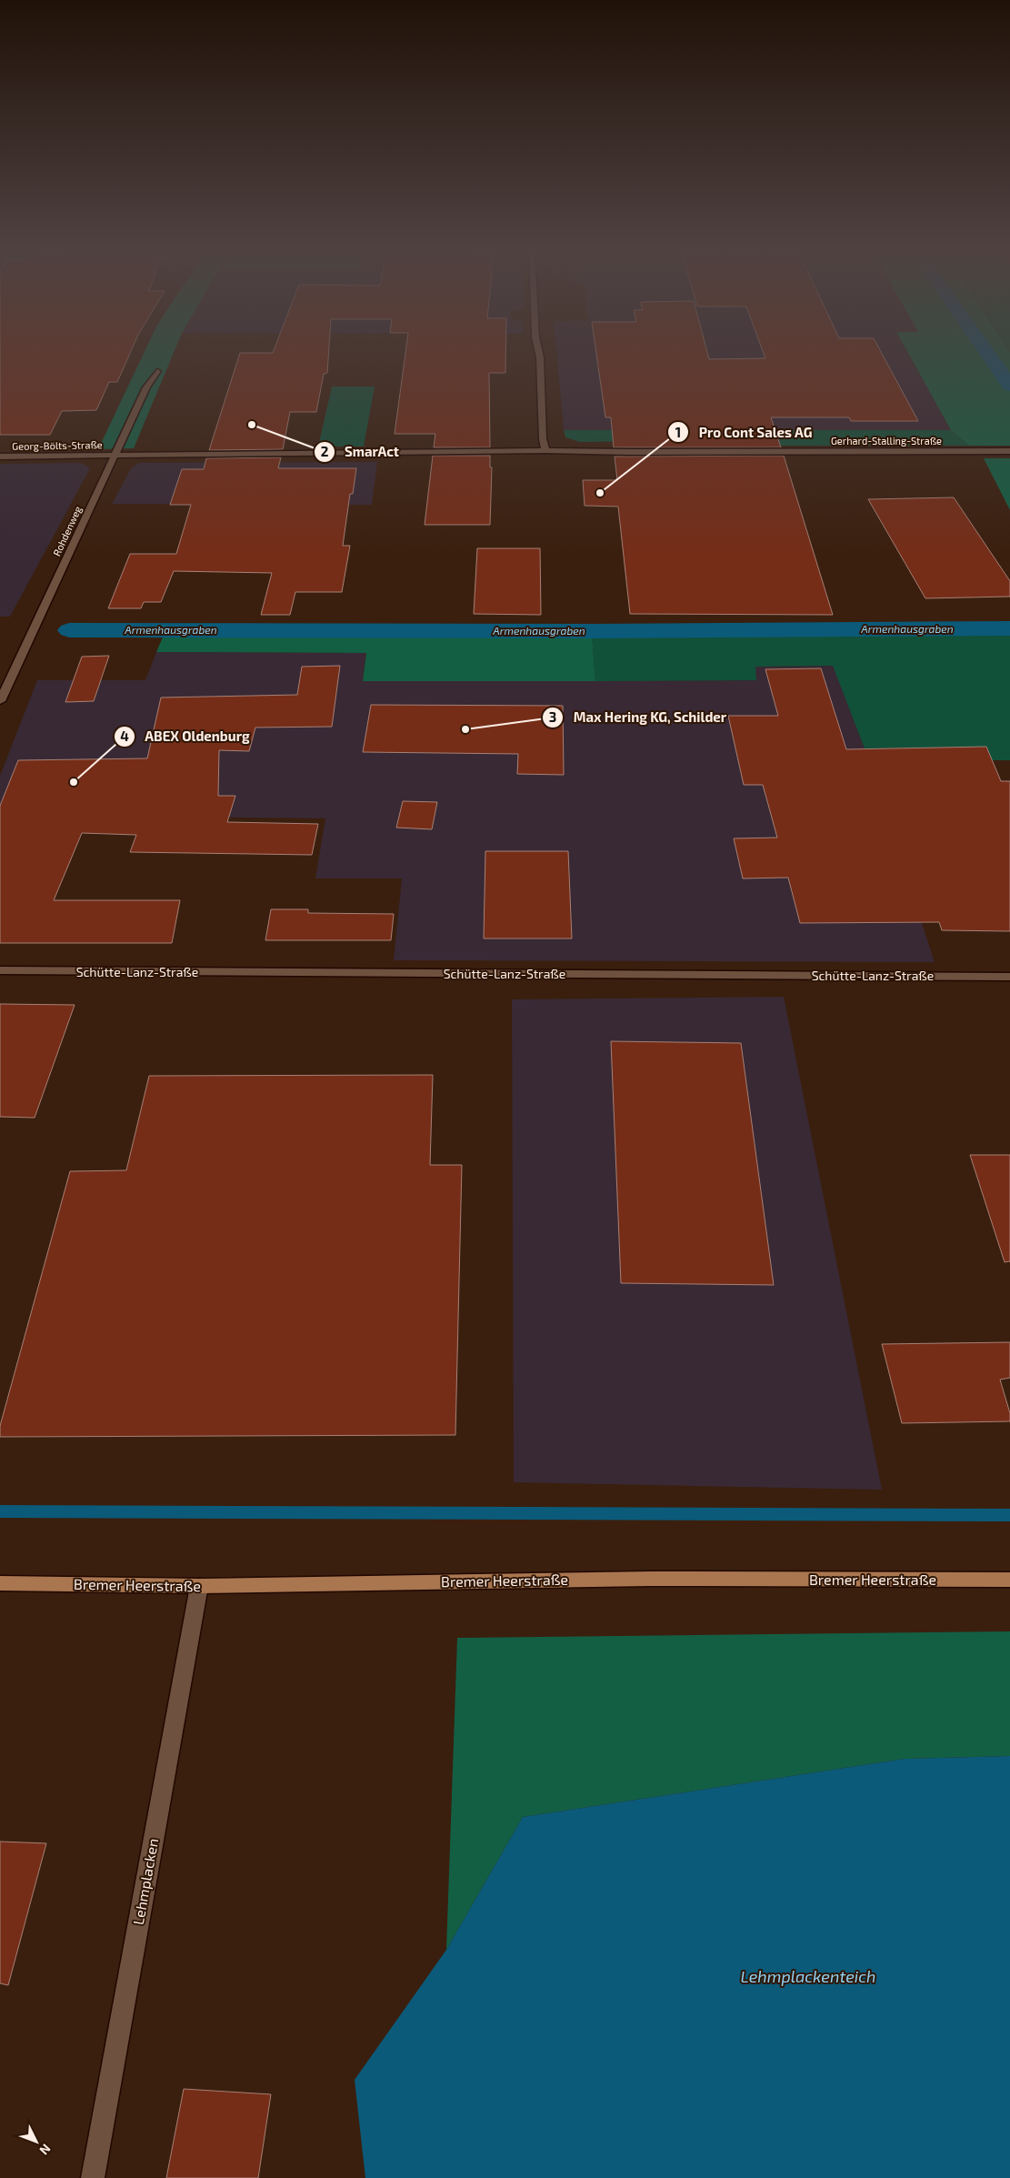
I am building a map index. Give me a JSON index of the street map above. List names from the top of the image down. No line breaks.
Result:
{"streets":{"main road":["Bremer Heerstraße"],"street":["Gerhard-Stalling-Straße","Georg-Bölts-Straße","Rohdenweg","Schütte-Lanz-Straße","Lehmplacken"]},"crossings":[["Gerhard-Stalling-Straße","Georg-Bölts-Straße"],["Gerhard-Stalling-Straße","Rohdenweg"],["Georg-Bölts-Straße","Rohdenweg"],["Bremer Heerstraße","Lehmplacken"]],"water":["Armenhausgraben","Lehmplackenteich"],"places":["SmarAct","Pro Cont Sales AG","Max Hering KG, Schilder","ABEX Oldenburg"],"north":"bottom right"}
